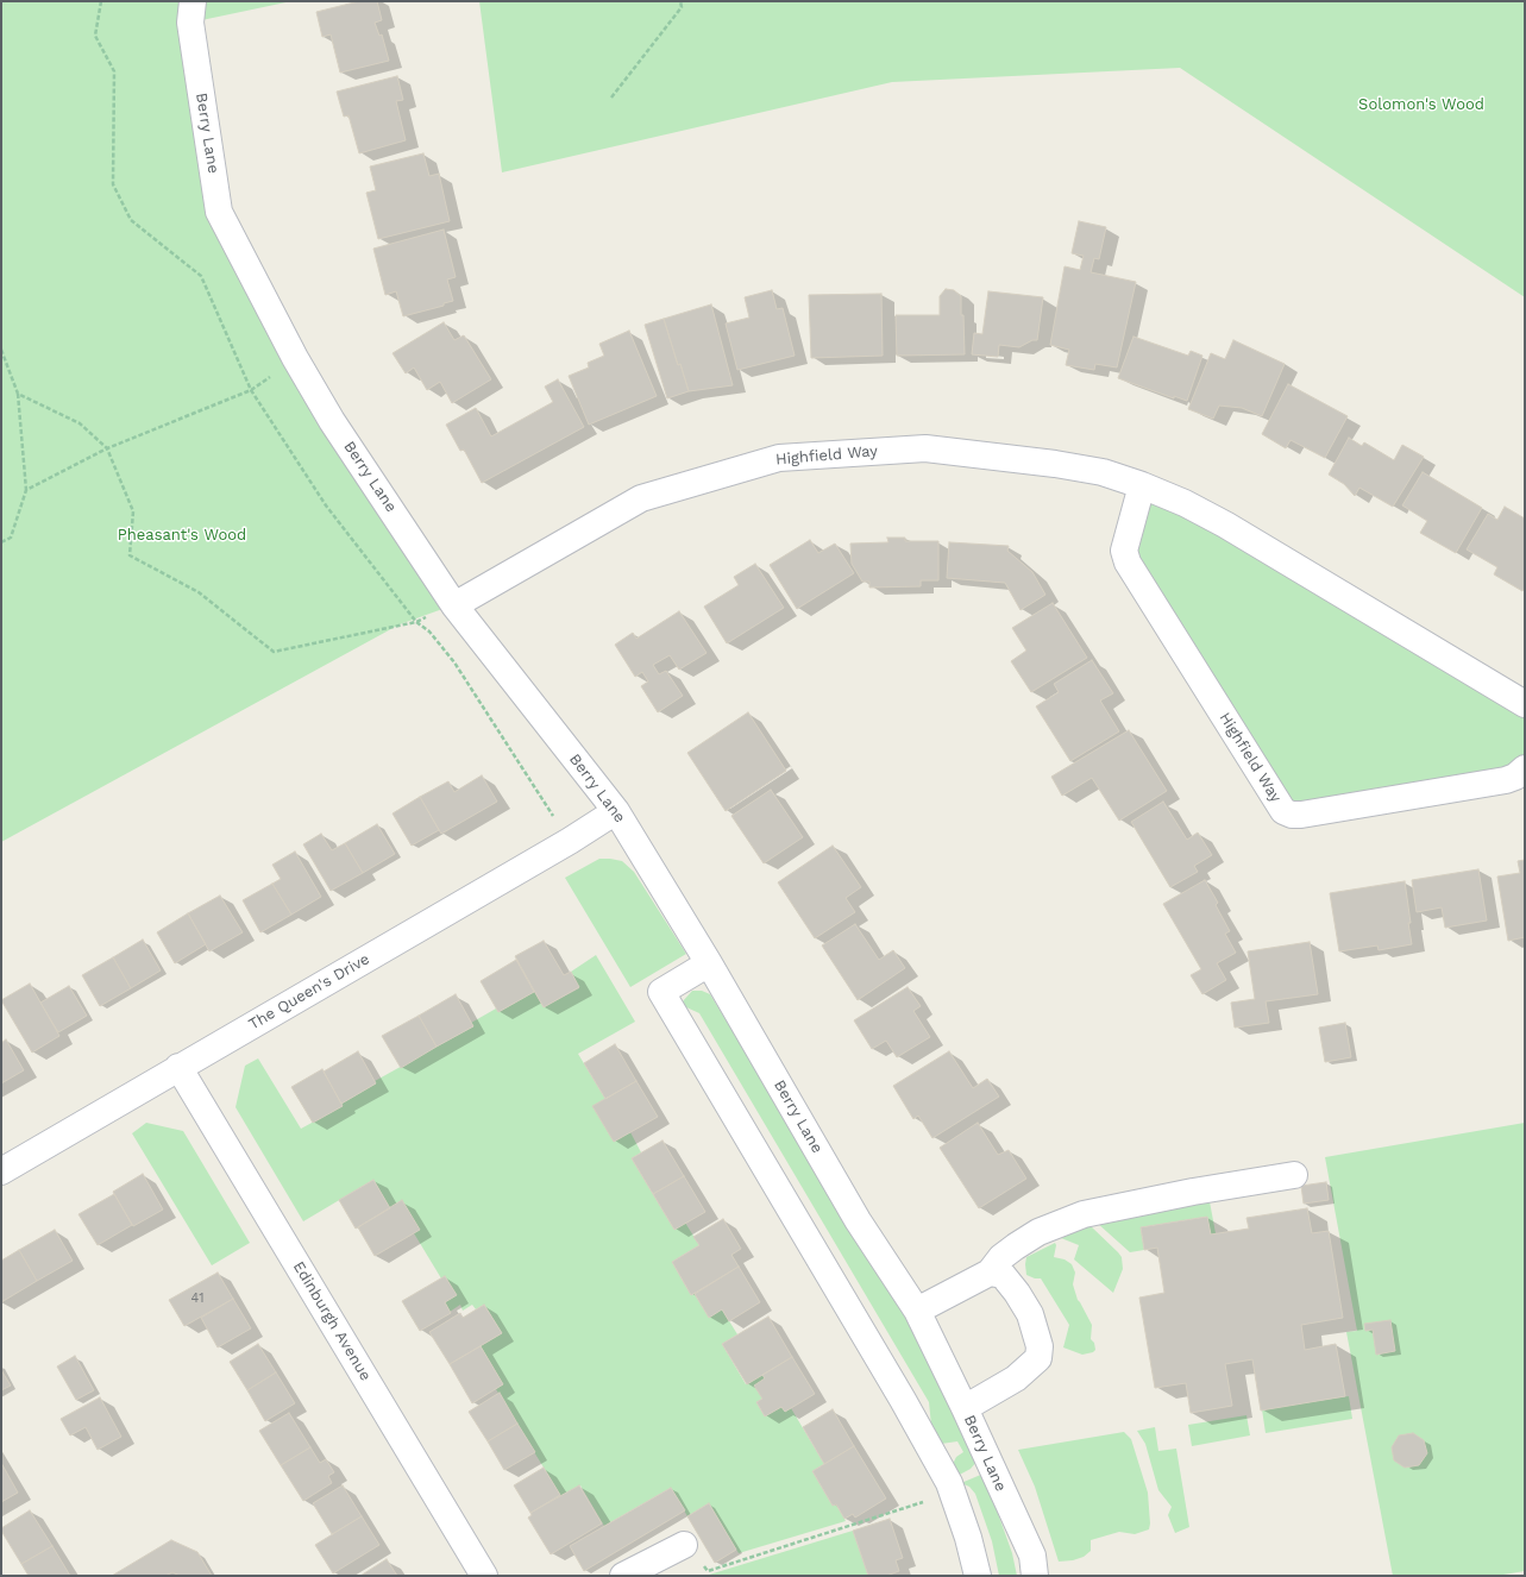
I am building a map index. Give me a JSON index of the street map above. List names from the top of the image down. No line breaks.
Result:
{"streets":{"street":["Berry Lane","Highfield Way","The Queen's Drive","Edinburgh Avenue"]},"crossings":[["Berry Lane","Highfield Way"],["Berry Lane","The Queen's Drive"],["The Queen's Drive","Edinburgh Avenue"]],"parks":["Solomon's Wood","Pheasant's Wood"],"house_numbers":["41"]}
